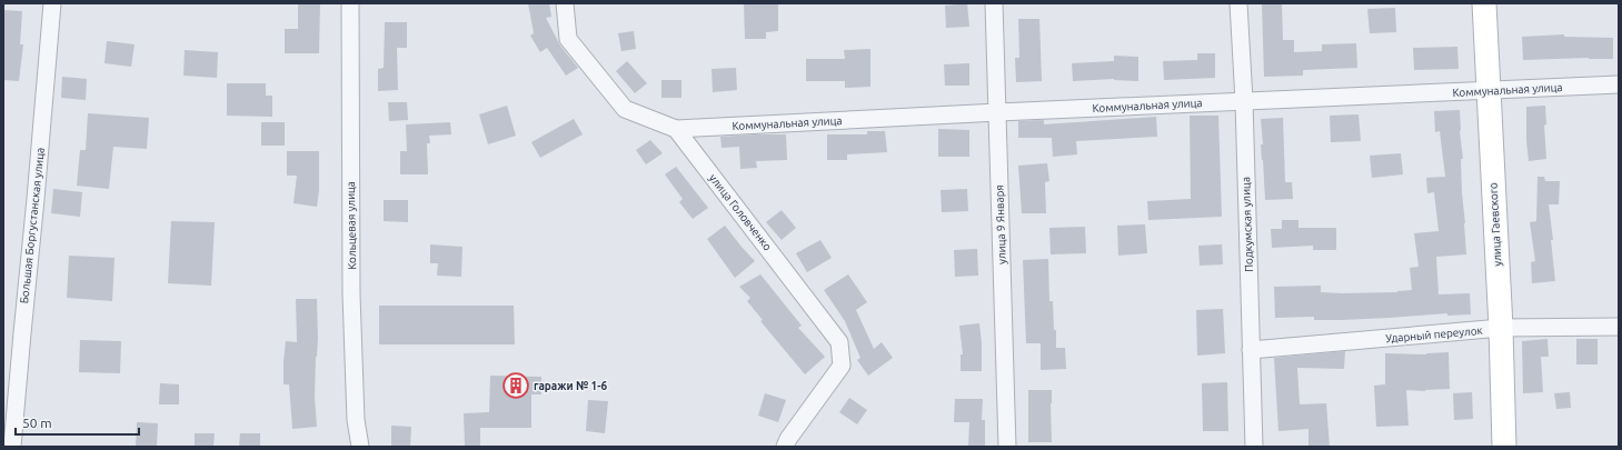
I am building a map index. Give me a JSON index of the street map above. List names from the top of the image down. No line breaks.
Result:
{"streets":{"main road":["улица Гаевского"],"street":["Коммунальная улица","улица Головченко","улица 9 Января","Подкумская улица","Большая Боргустанская улица","Кольцевая улица","Ударный переулок"]},"crossings":[["Коммунальная улица","улица Головченко"],["Коммунальная улица","улица 9 Января"],["Коммунальная улица","Подкумская улица"],["Коммунальная улица","улица Гаевского"],["Подкумская улица","Ударный переулок"],["улица Гаевского","Ударный переулок"]],"places":{"building":["гаражи № 1-6"]},"scale_bar":"50 m"}
